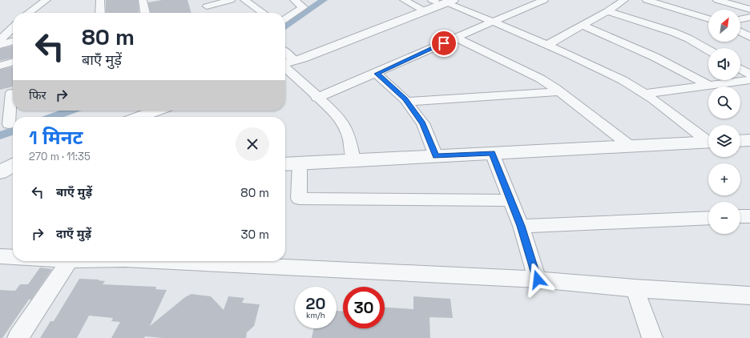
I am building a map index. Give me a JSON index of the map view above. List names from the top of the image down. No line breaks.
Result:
{"north":"top right","page":{"map_buttons":["+","−"],"turn":["80 m","बाएँ मुड़ें"],"then":"फिर","heading":["1 मिनट","270 m · 11:35"],"list":[{"name":"बाएँ मुड़ें","value":"80 m"},{"name":"दाएँ मुड़ें","value":"30 m"}],"speed":"20 km/h","limit":"30"}}
